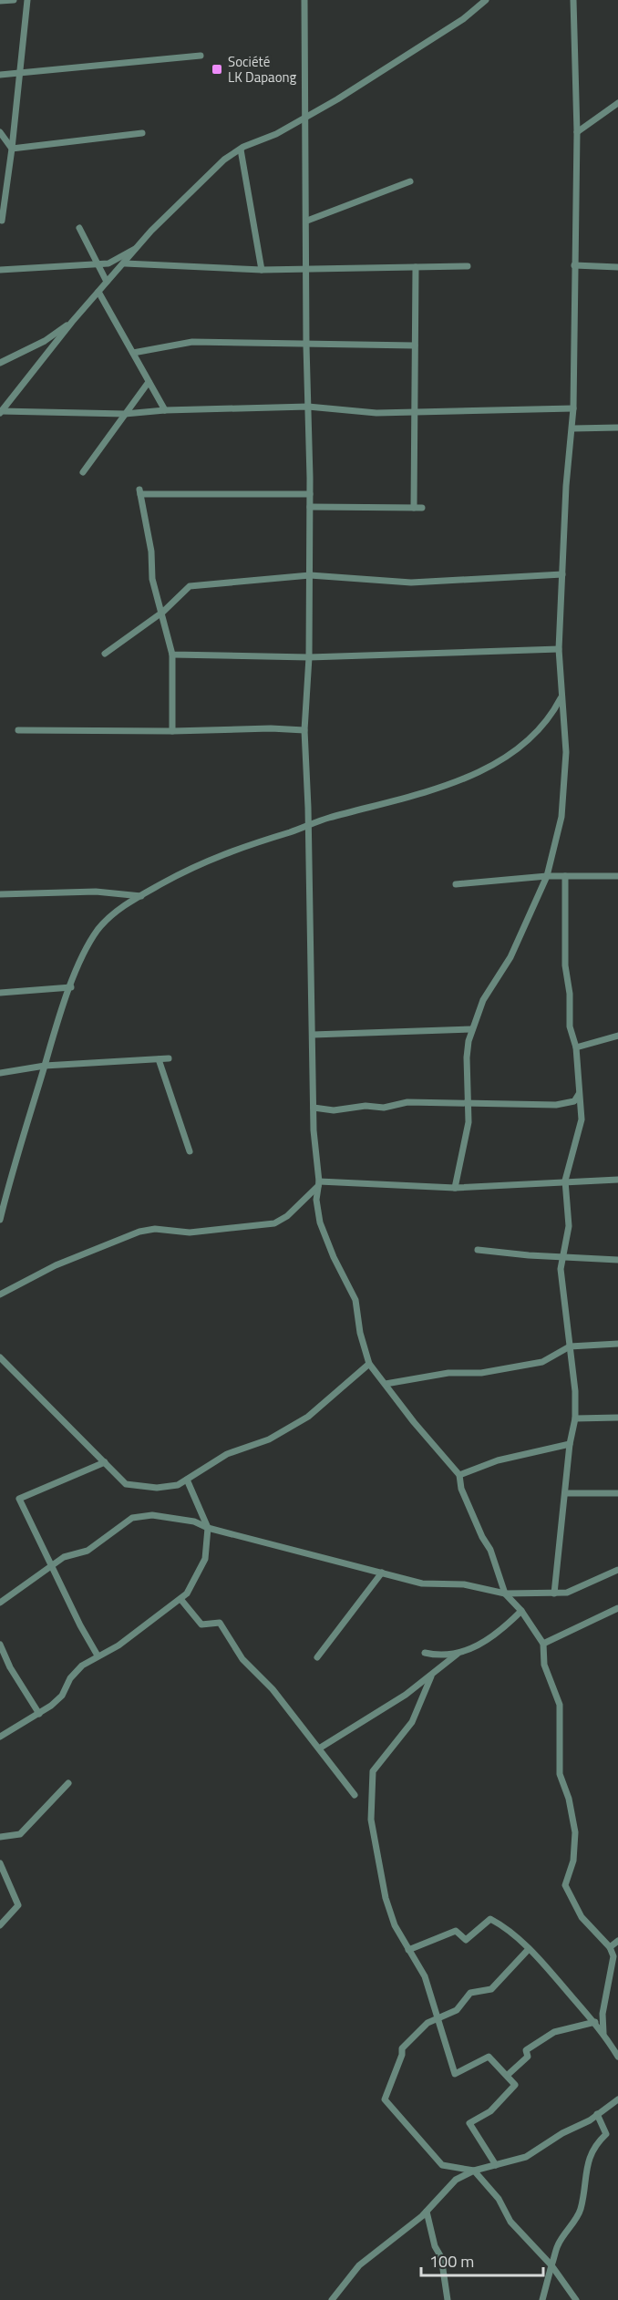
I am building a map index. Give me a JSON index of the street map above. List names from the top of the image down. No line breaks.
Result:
{"places":{"transit":["Société LK Dapaong"]},"scale_bar":"100 m"}
